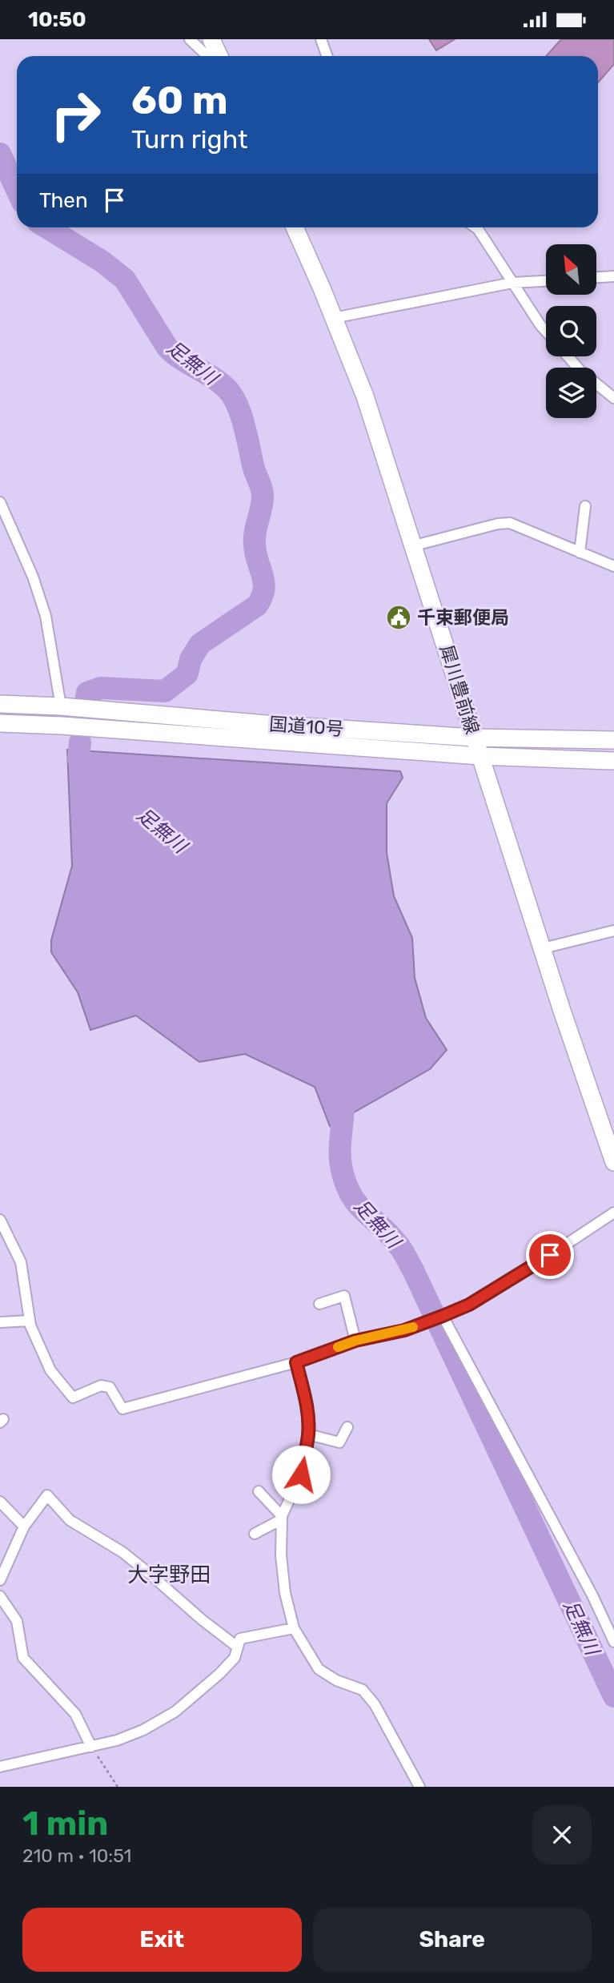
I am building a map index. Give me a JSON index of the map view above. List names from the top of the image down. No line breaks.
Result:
{"streets":{"main road":["犀川豊前線","国道10号"]},"crossings":[["犀川豊前線","国道10号"]],"districts":["大字野田"],"water":["足無川"],"places":{"public building":["千束郵便局"]},"north":"top left","page":{"status":"10:50","turn":["60 m","Turn right"],"then":"Then","heading":["1 min","210 m · 10:51"],"buttons":["Exit","Share"]}}
